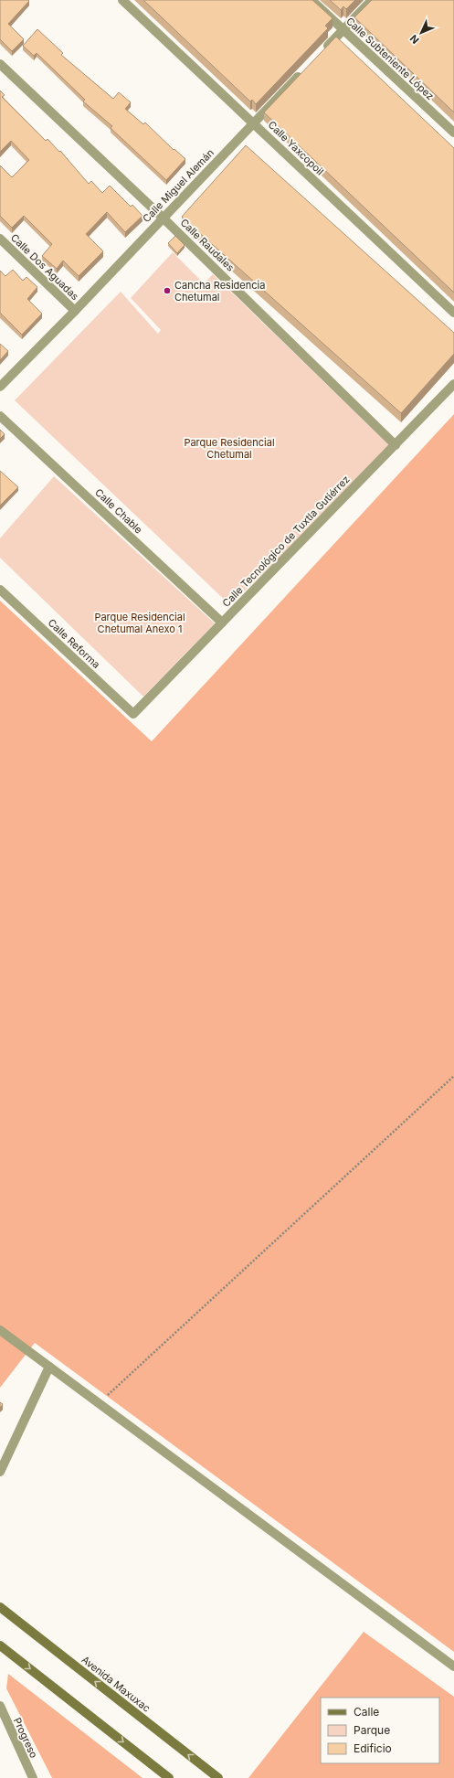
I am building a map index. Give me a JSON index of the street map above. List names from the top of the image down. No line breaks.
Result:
{"streets":{"main road":["Avenida Maxuxac"],"street":["Calle Subteniente López","Calle Yaxcopoil","Calle Miguel Alemán","Calle Raudales","Calle Dos Aguadas","Calle Chable","Calle Tecnológico de Tuxtla Gutiérrez","Calle Reforma","Progreso"]},"crossings":[["Calle Yaxcopoil","Calle Miguel Alemán"],["Calle Miguel Alemán","Calle Raudales"],["Calle Miguel Alemán","Calle Dos Aguadas"],["Calle Raudales","Calle Tecnológico de Tuxtla Gutiérrez"],["Calle Chable","Calle Tecnológico de Tuxtla Gutiérrez"],["Calle Tecnológico de Tuxtla Gutiérrez","Calle Reforma"]],"parks":["Parque Residencial Chetumal","Parque Residencial Chetumal Anexo 1"],"places":["Cancha Residencia Chetumal"],"legend":["Calle","Parque","Edificio"],"north":"bottom left"}
